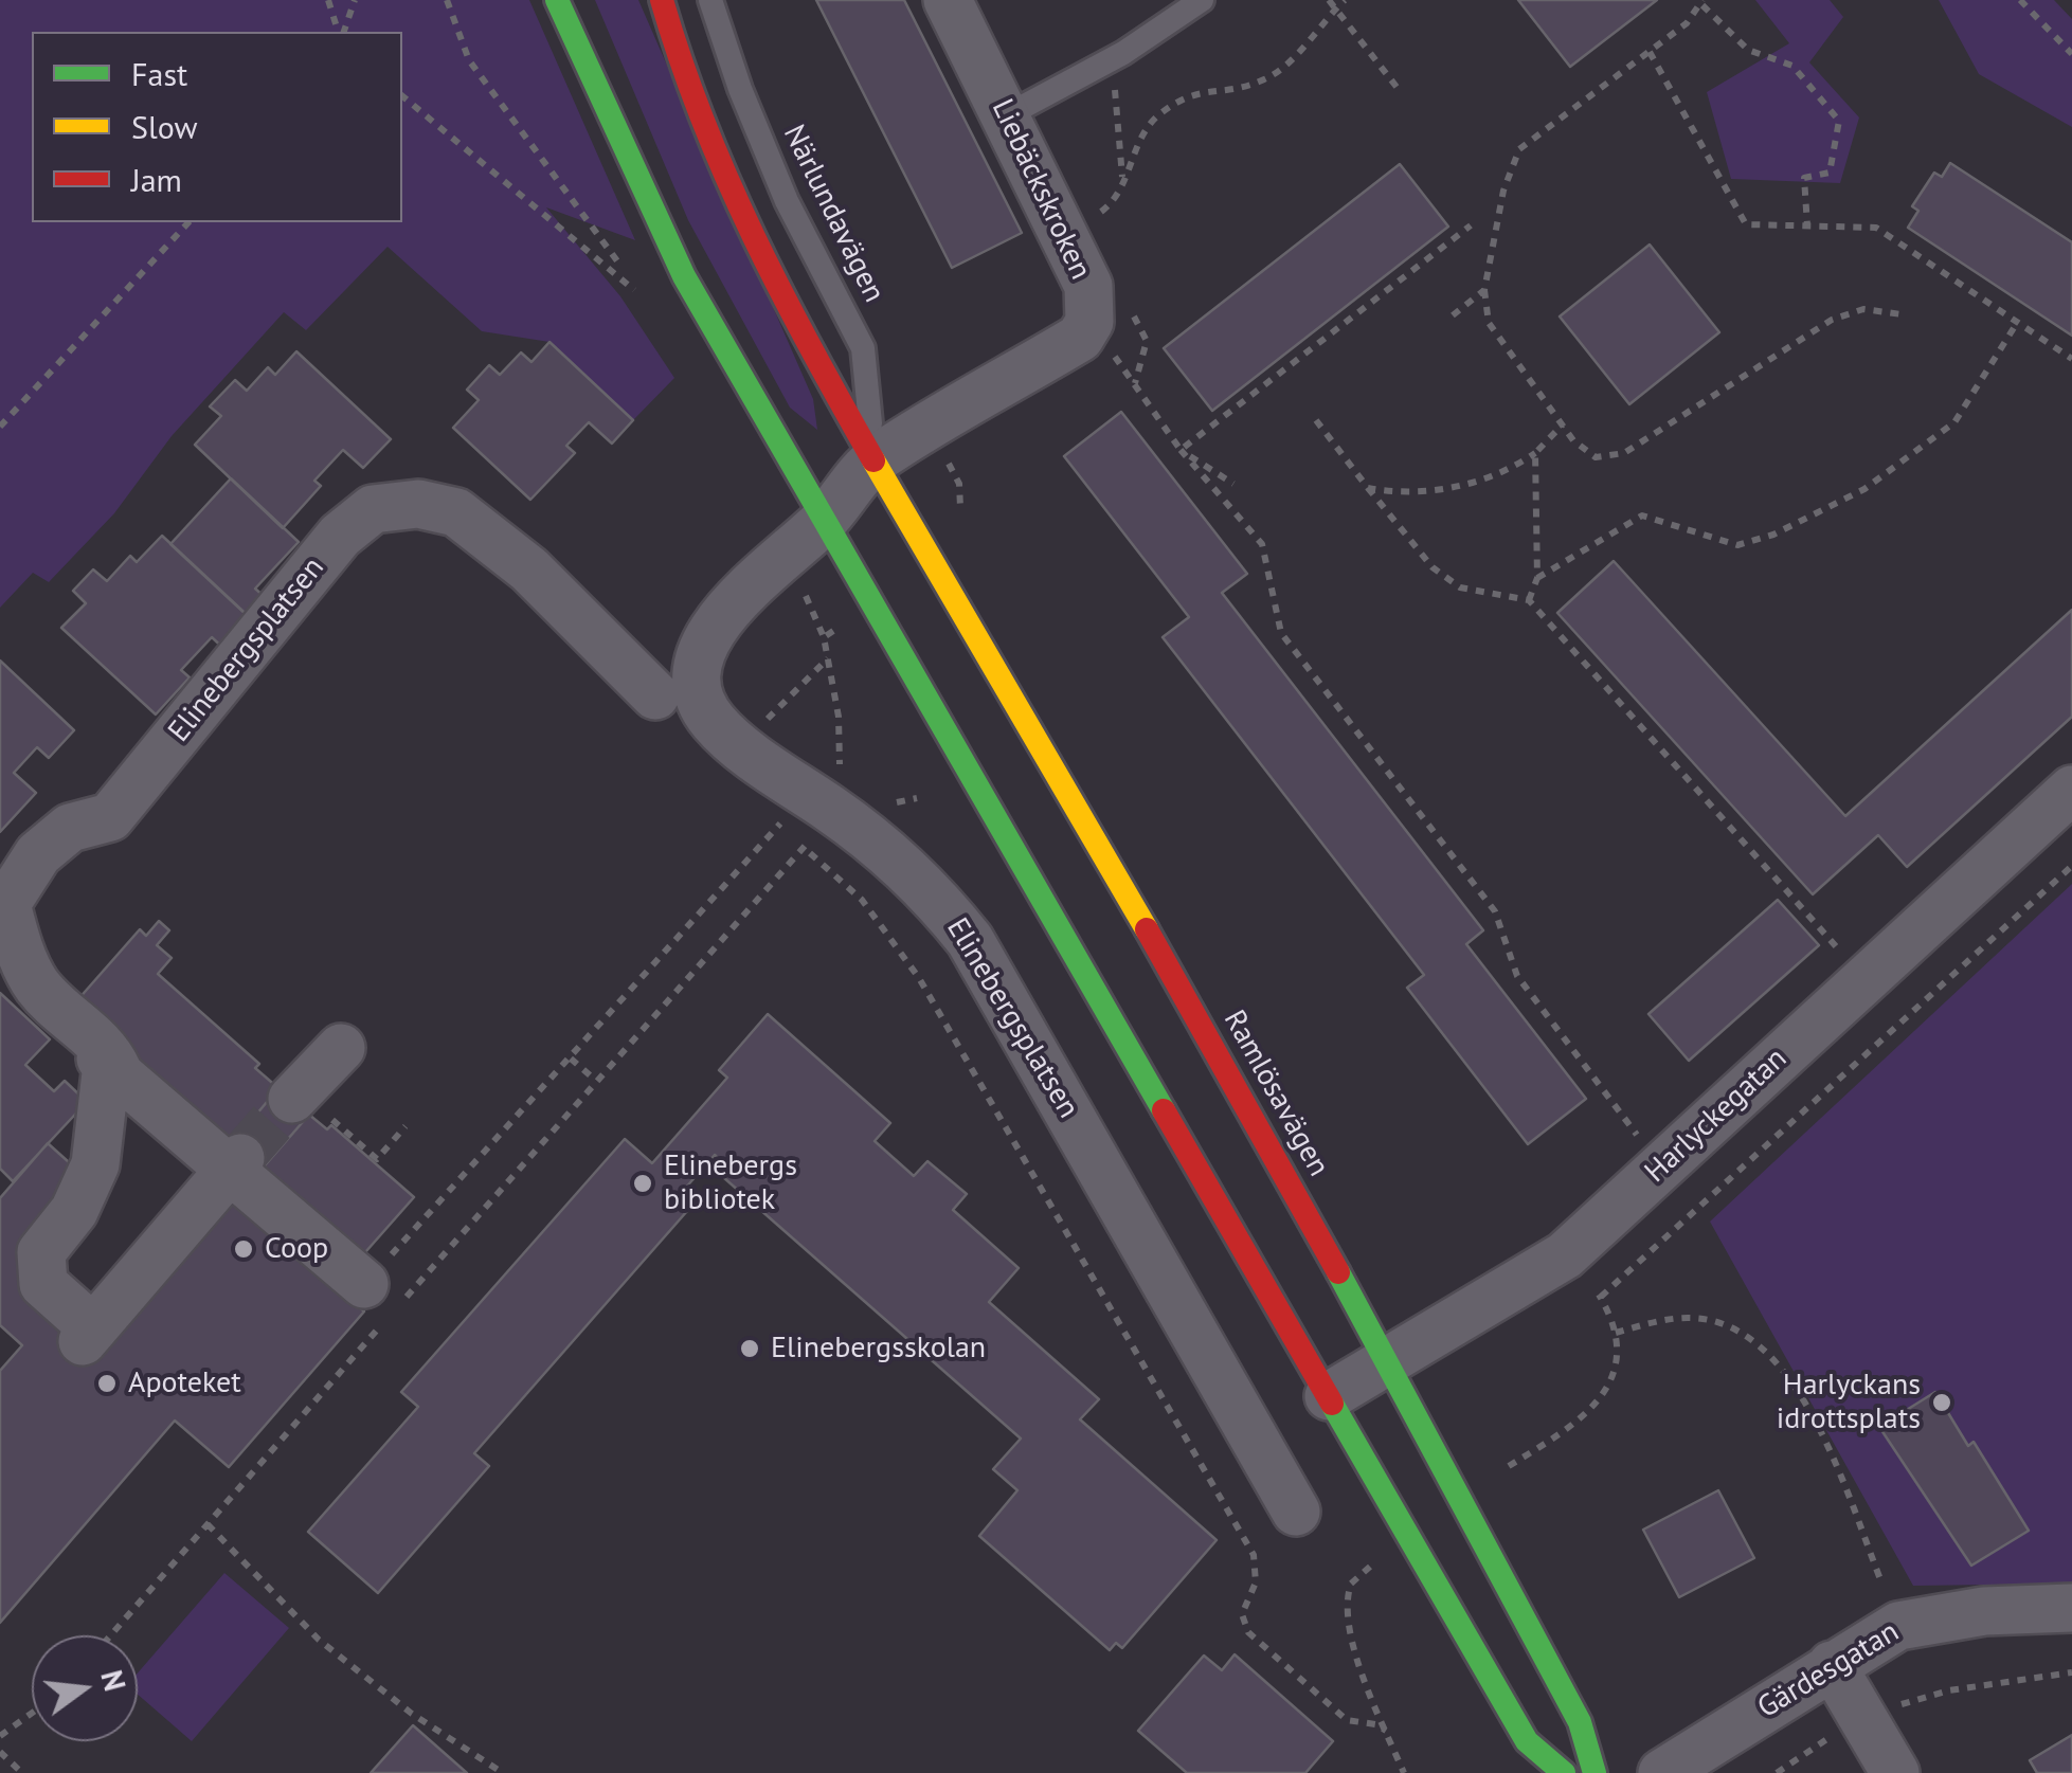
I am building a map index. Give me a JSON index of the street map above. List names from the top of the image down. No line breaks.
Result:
{"streets":{"main road":["Ramlösavägen"],"street":["Liebäckskroken","Elinebergsplatsen","Harlyckegatan","Gärdesgatan"],"lane":["Närlundavägen"]},"crossings":[["Liebäckskroken","Närlundavägen"],["Liebäckskroken","Elinebergsplatsen"],["Liebäckskroken","Ramlösavägen"],["Närlundavägen","Elinebergsplatsen"],["Närlundavägen","Ramlösavägen"],["Elinebergsplatsen","Ramlösavägen"],["Ramlösavägen","Harlyckegatan"]],"places":["Elinebergs bibliotek","Coop","Elinebergsskolan","Apoteket","Harlyckans idrottsplats"],"legend":["Fast","Slow","Jam"],"north":"right"}
